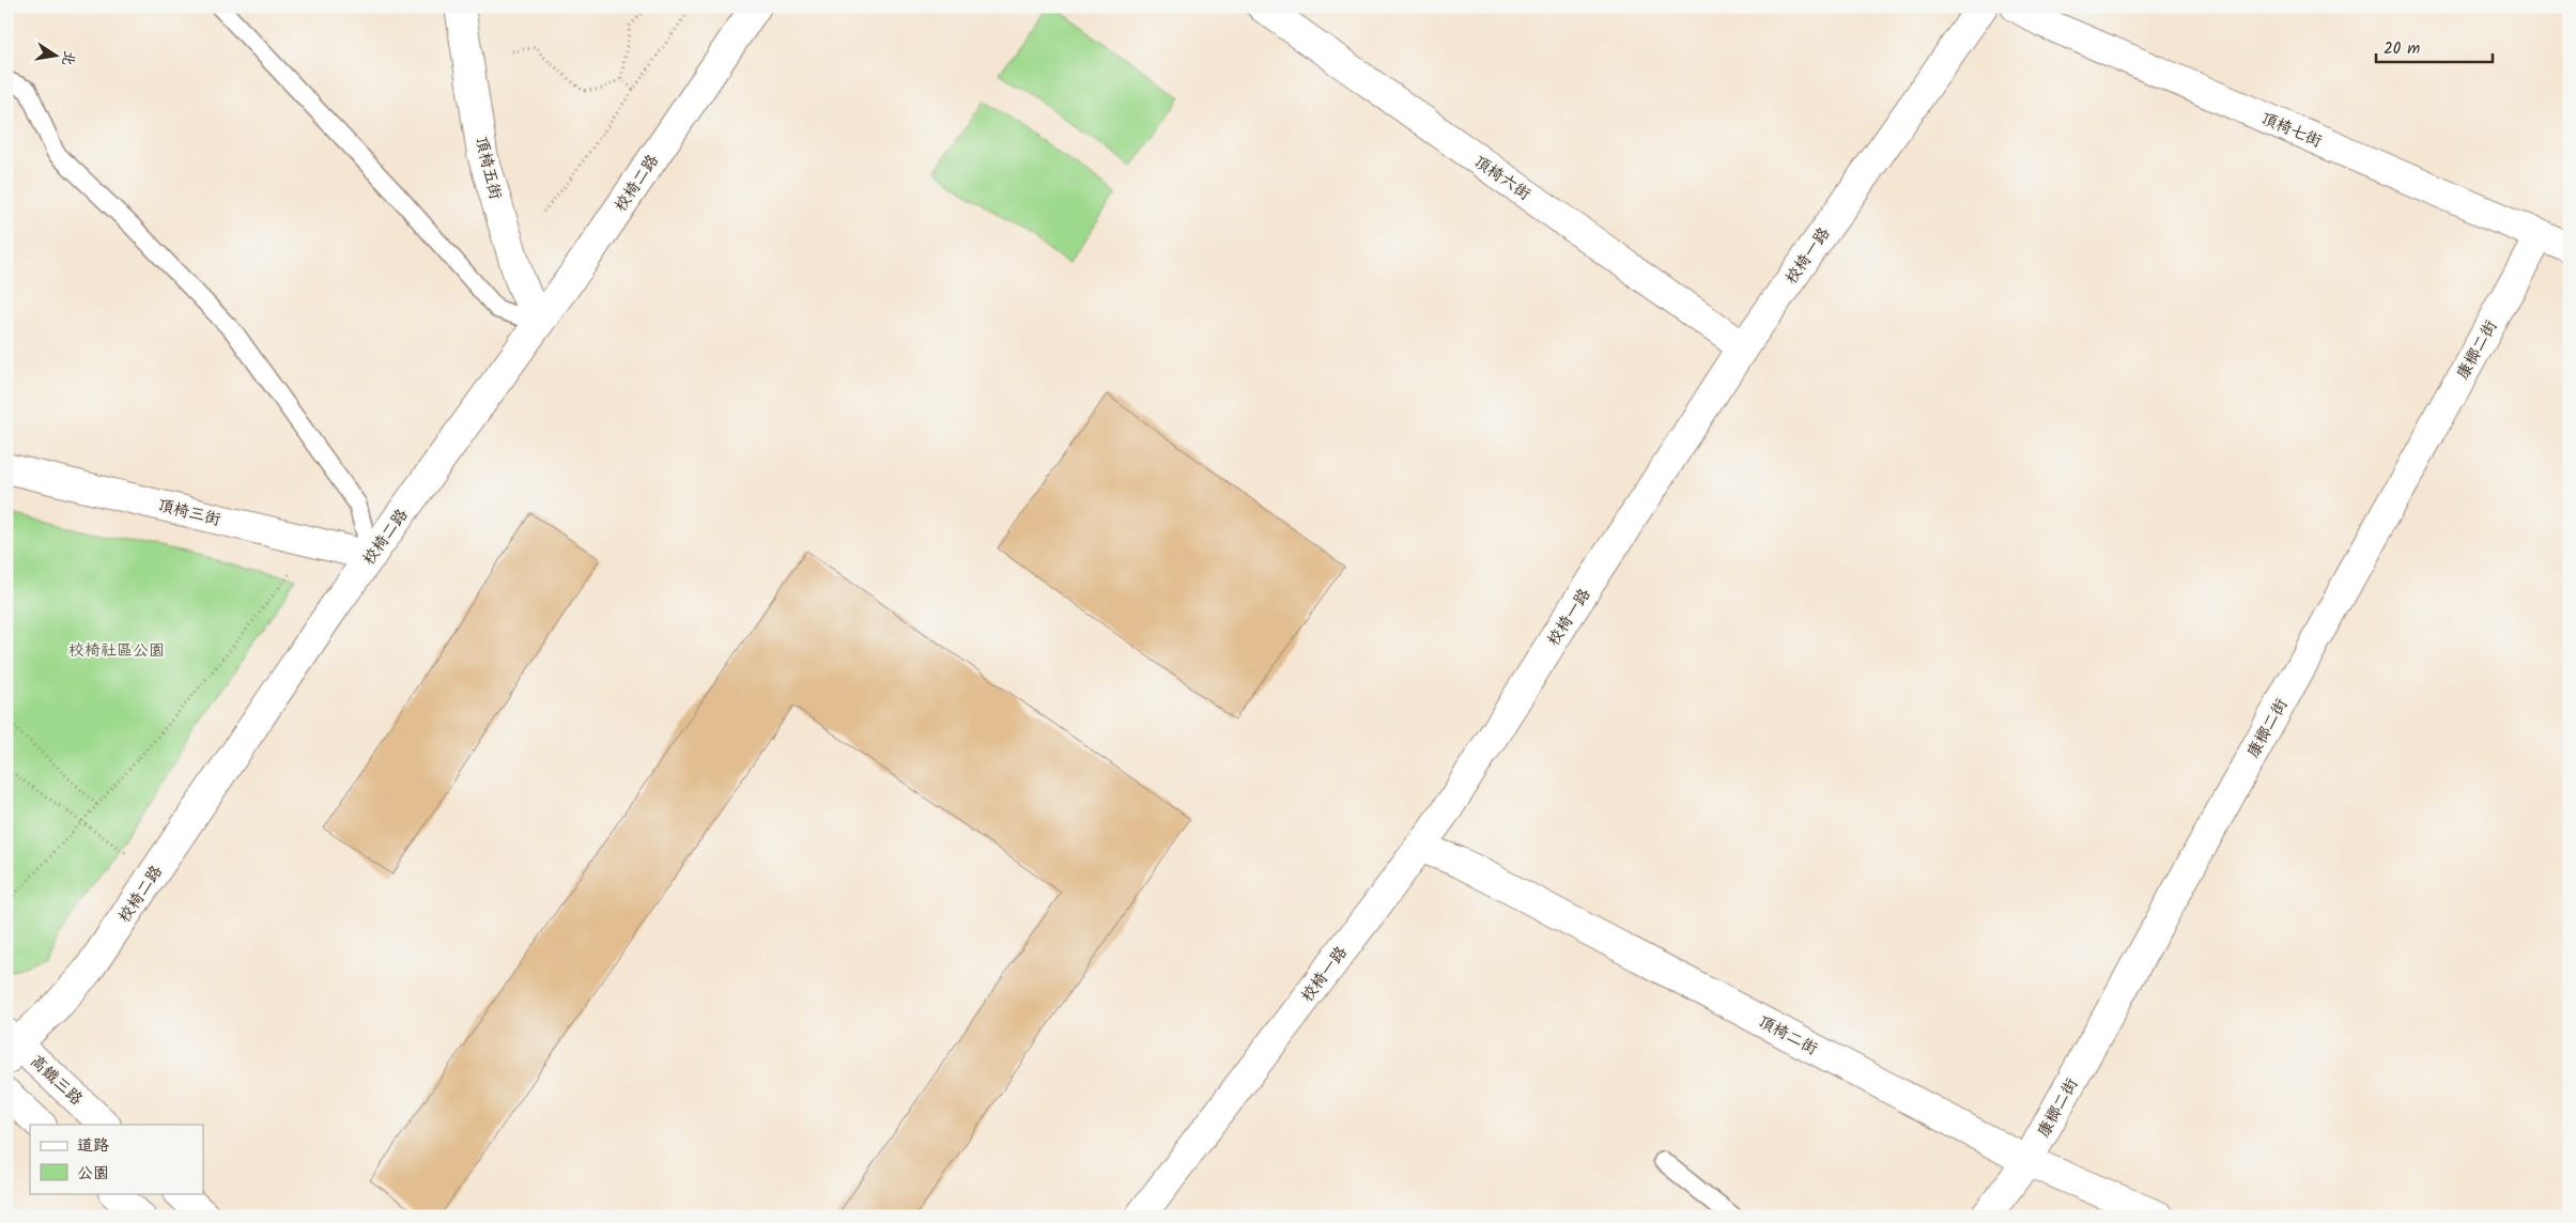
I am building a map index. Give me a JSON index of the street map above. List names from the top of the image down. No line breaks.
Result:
{"streets":{"street":["頂椅七街","頂椅五街","頂椅六街","校椅二路","校椅一路","康榔二街","頂椅三街","頂椅二街","高鐵三路"]},"crossings":[["頂椅七街","康榔二街"],["頂椅五街","校椅二路"],["頂椅六街","校椅一路"],["校椅二路","頂椅三街"],["校椅二路","高鐵三路"],["校椅一路","頂椅二街"],["康榔二街","頂椅二街"]],"parks":["校椅社區公園"],"legend":["道路","公園"],"scale_bar":"20 m","north":"right"}
